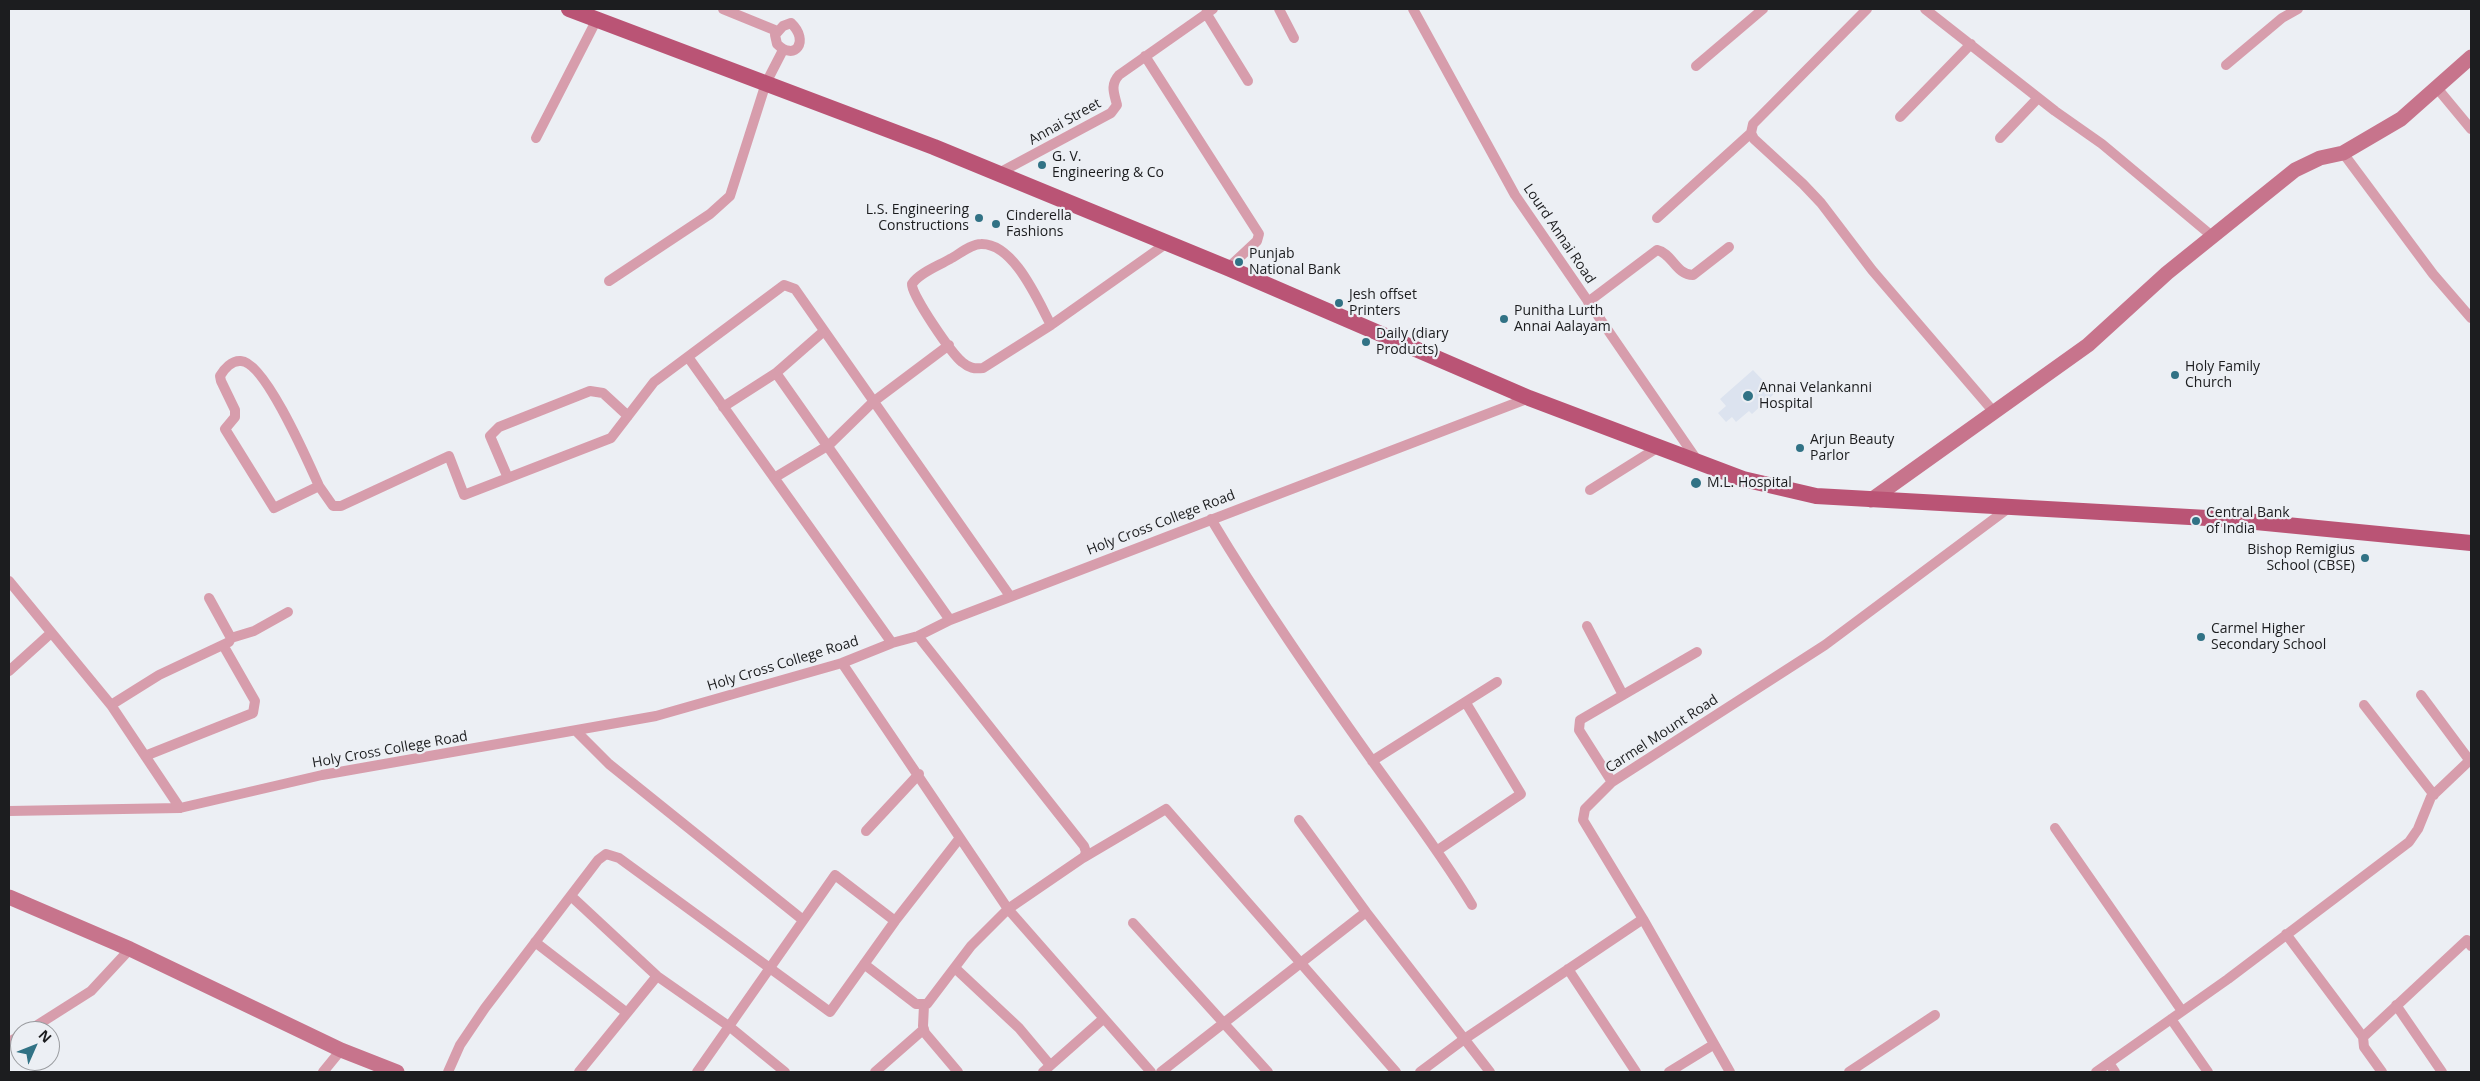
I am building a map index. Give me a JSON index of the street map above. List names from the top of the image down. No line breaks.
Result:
{"streets":{"street":["Annai Street","Lourd Annai Road","Holy Cross College Road","Carmel Mount Road"]},"places":["G. V. Engineering & Co","L.S. Engineering Constructions","Cinderella Fashions","Punjab National Bank","Jesh offset Printers","Punitha Lurth Annai Aalayam","Daily (diary Products)","Holy Family Church","Annai Velankanni Hospital","Arjun Beauty Parlor","M.L. Hospital","Central Bank of India","Bishop Remigius School (CBSE)","Carmel Higher Secondary School"],"north":"top right"}
